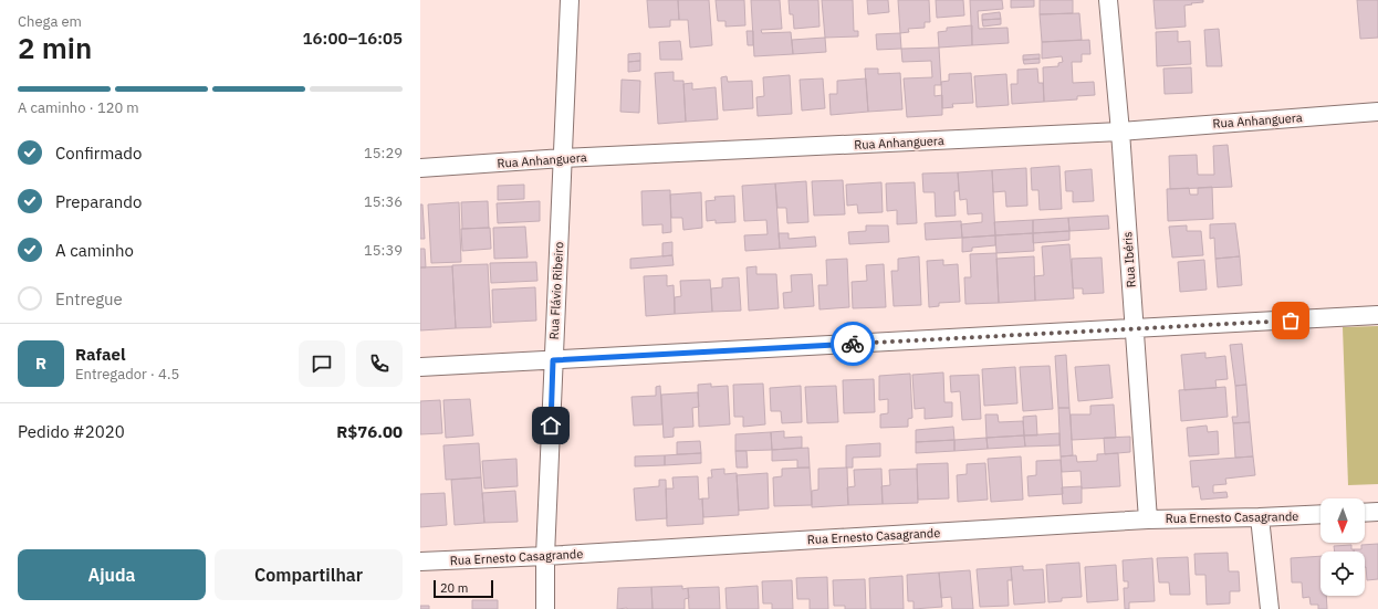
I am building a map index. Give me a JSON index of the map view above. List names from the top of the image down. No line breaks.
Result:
{"streets":{"street":["Rua Anhanguera","Rua Ibéris","Rua Flávio Ribeiro","Rua Ernesto Casagrande"]},"crossings":[["Rua Anhanguera","Rua Ibéris"],["Rua Anhanguera","Rua Flávio Ribeiro"],["Rua Ibéris","Rua Ernesto Casagrande"],["Rua Flávio Ribeiro","Rua Ernesto Casagrande"]],"scale_bar":"20 m","north":"bottom","page":{"heading":["2 min","Chega em","16:00–16:05"],"panel":["Rafael","Entregador · 4.5","Pedido #2020","R$76.00"],"bar":"A caminho · 120 m","list":[["Confirmado","15:29"],["Preparando","15:36"],["A caminho","15:39"],"Entregue"],"round":"R","buttons":["Ajuda","Compartilhar"],"scale":"20 m"}}
